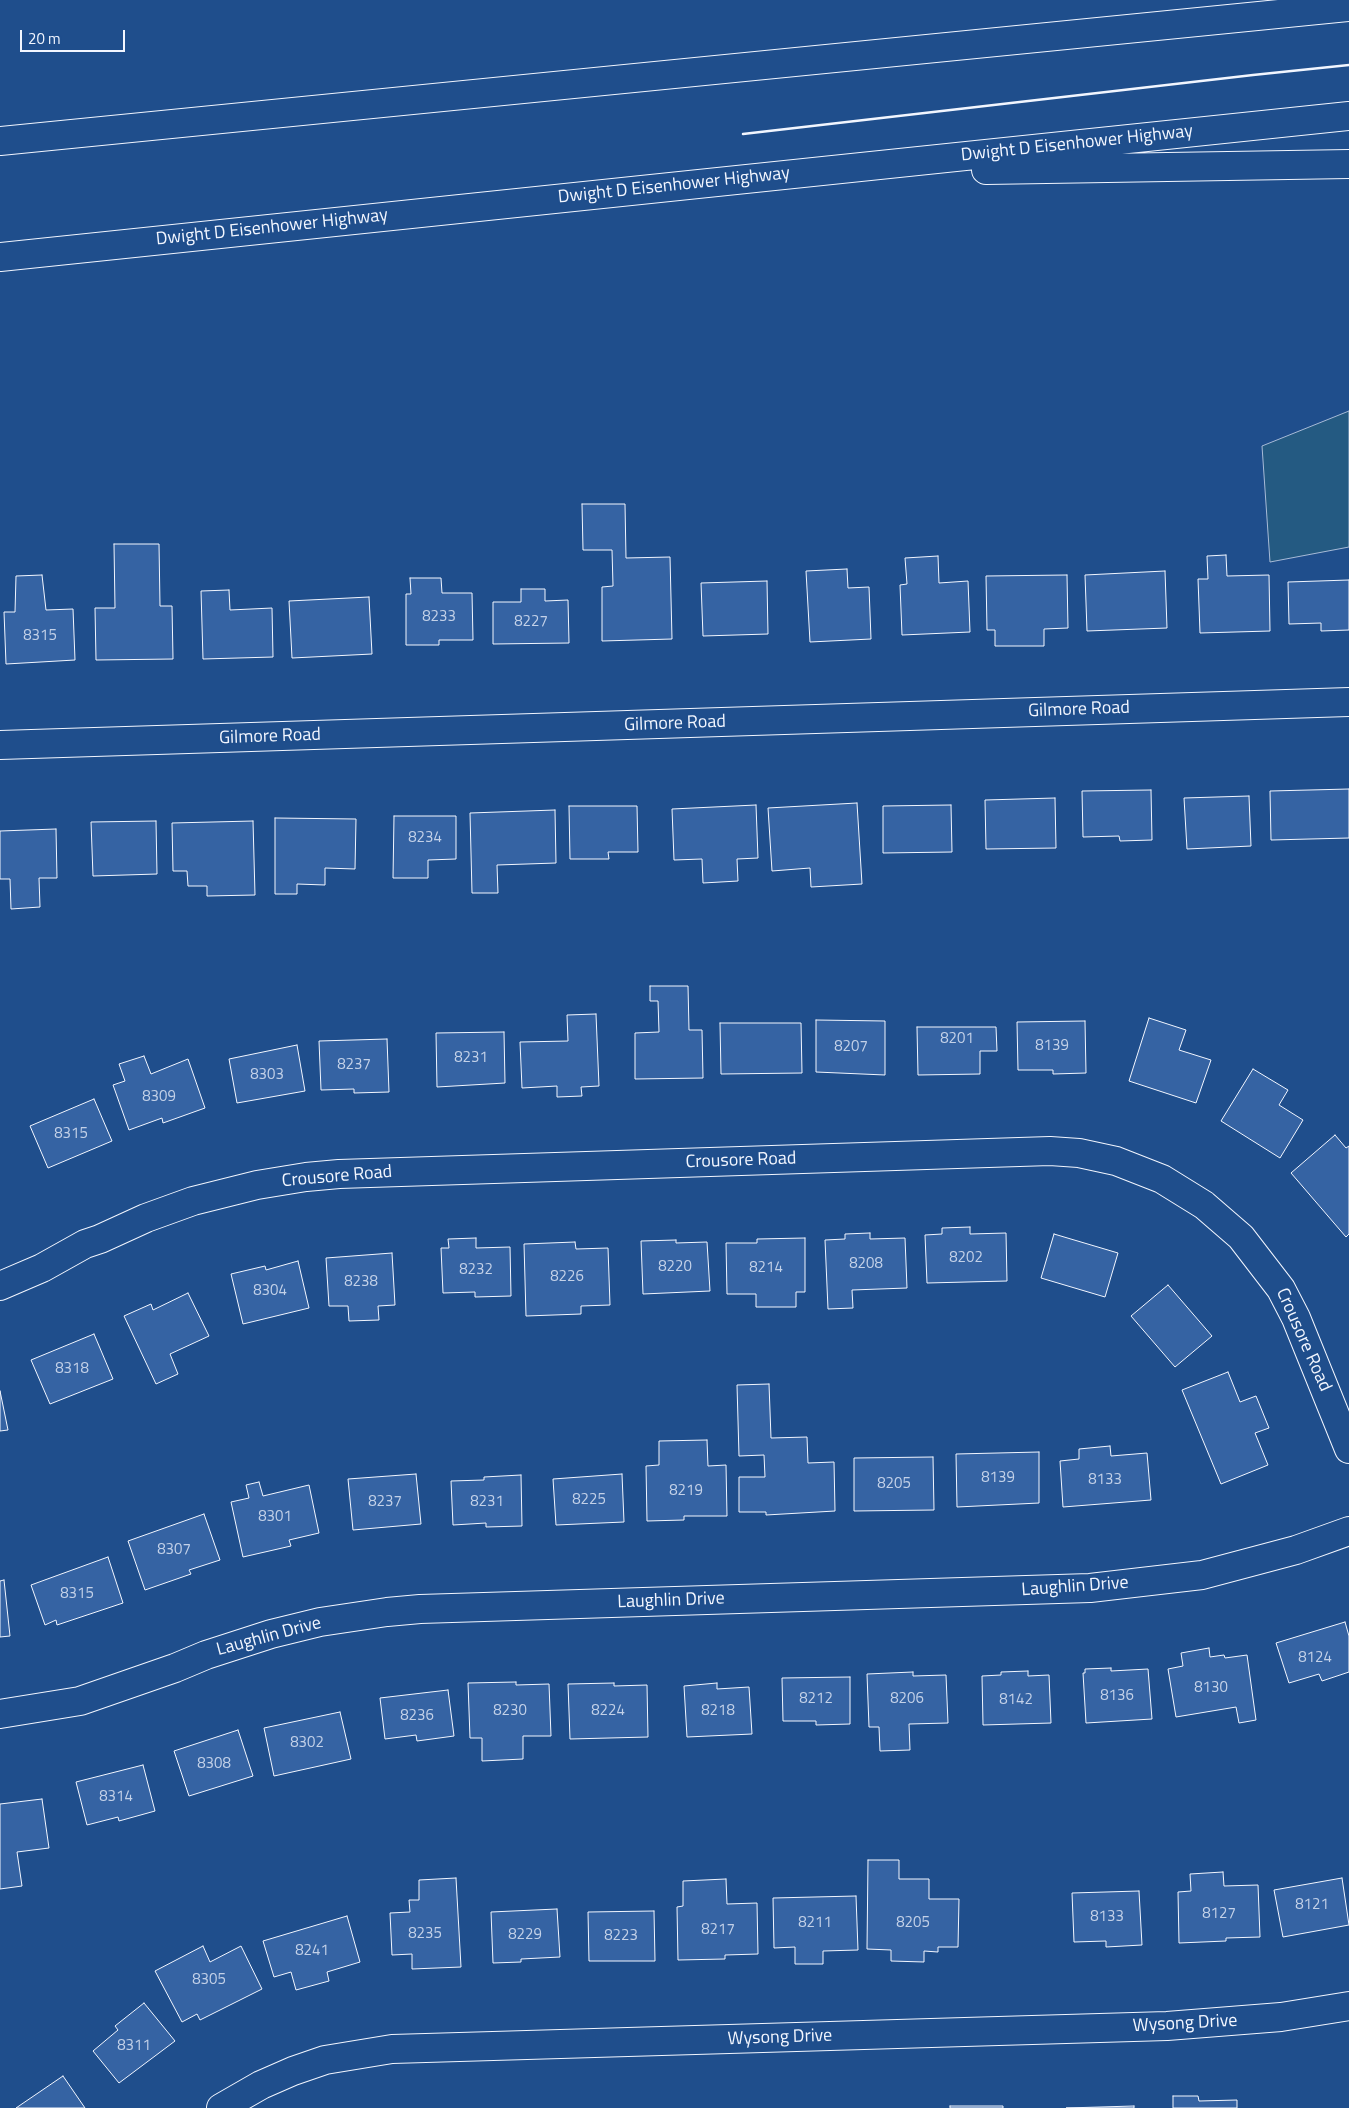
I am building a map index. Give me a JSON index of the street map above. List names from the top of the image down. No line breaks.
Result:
{"streets":{"main road":["Dwight D Eisenhower Highway","Gilmore Road","Crousore Road","Laughlin Drive","Wysong Drive"]},"house_numbers":["8233","8227","8315","8234","8201","8139","8207","8231","8237","8303","8309","8315","8202","8208","8220","8214","8232","8226","8238","8304","8318","8139","8133","8205","8219","8225","8237","8231","8301","8307","8315","8124","8130","8136","8212","8206","8142","8230","8224","8218","8236","8302","8308","8314","8121","8127","8133","8211","8205","8217","8235","8229","8223","8241","8305","8311"],"scale_bar":"20 m"}
